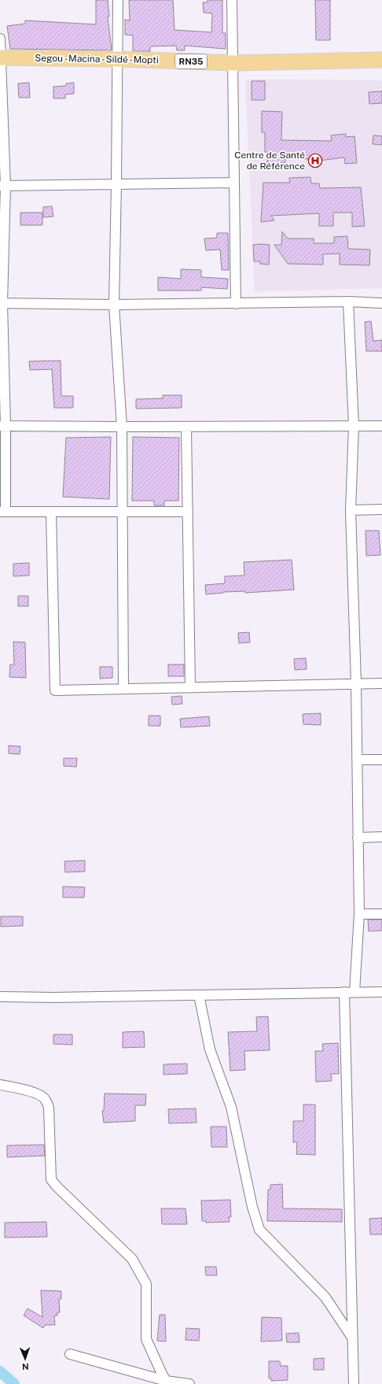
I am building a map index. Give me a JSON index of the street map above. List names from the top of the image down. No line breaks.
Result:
{"streets":{"main road":["Segou - Macina - Sildé - Mopti","RN35"]},"places":{"hospital":["Centre de Santé de Référence"]},"north":"bottom"}
